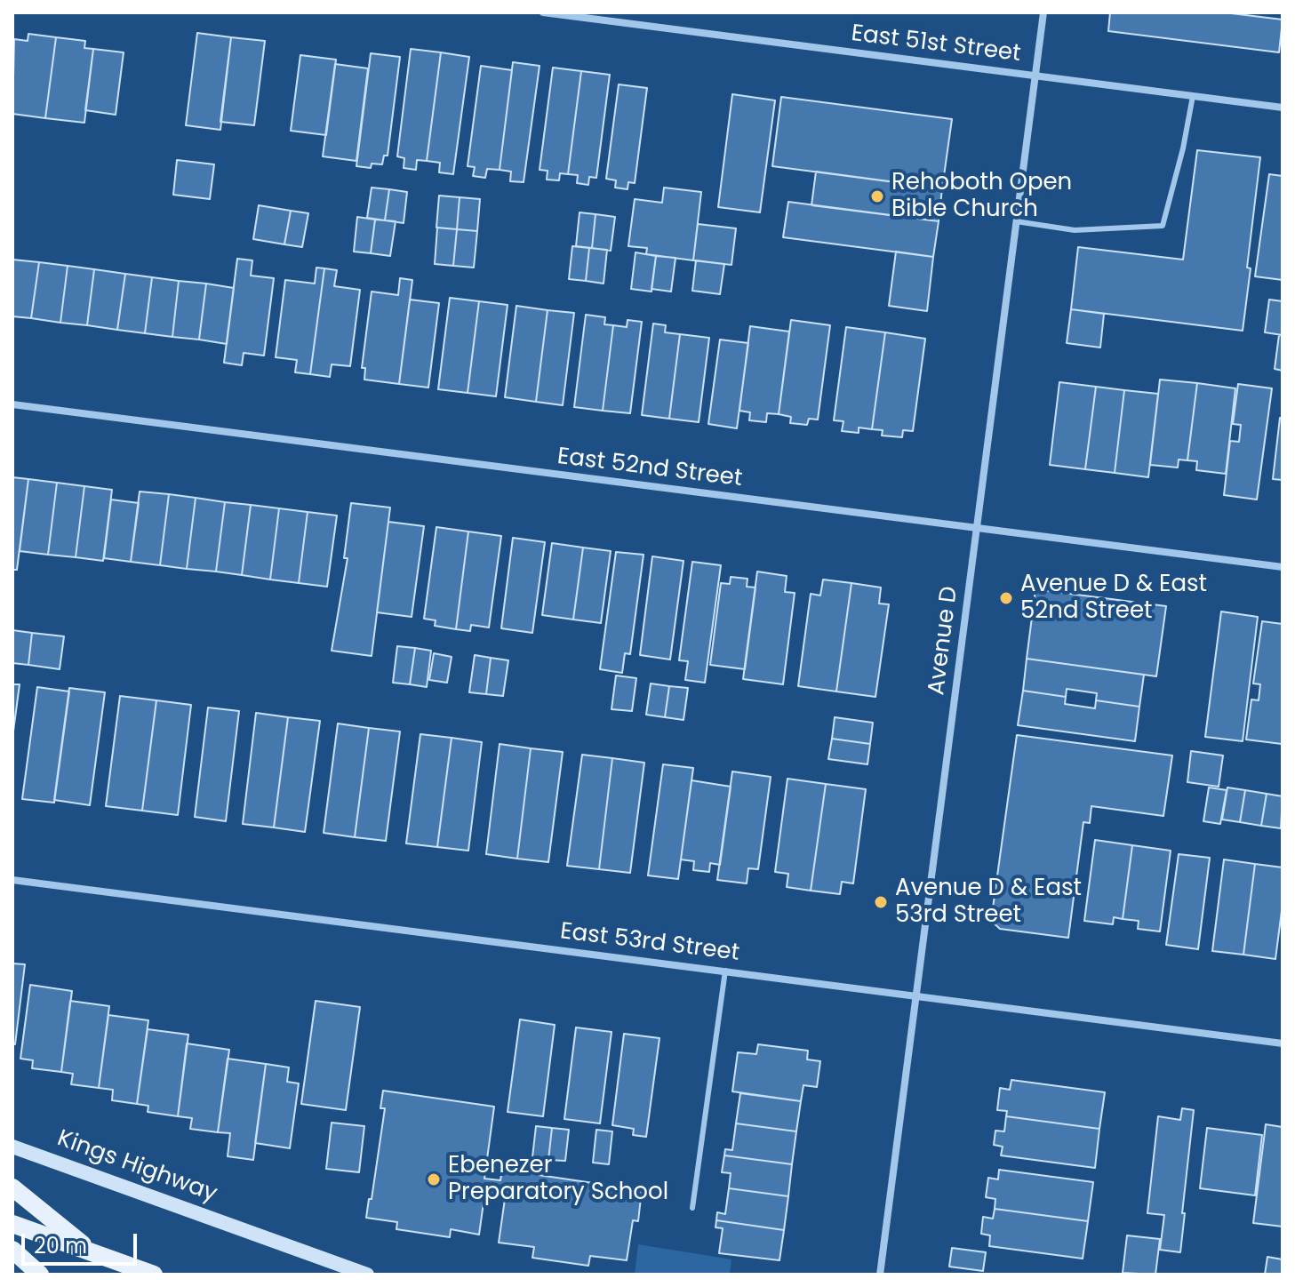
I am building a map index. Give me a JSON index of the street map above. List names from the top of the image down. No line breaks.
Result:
{"streets":{"street":["East 51st Street","East 52nd Street","Avenue D","East 53rd Street","Kings Highway"]},"crossings":[["East 51st Street","Avenue D"],["East 52nd Street","Avenue D"],["Avenue D","East 53rd Street"]],"places":["Rehoboth Open Bible Church","Avenue D & East 52nd Street","Avenue D & East 53rd Street","Ebenezer Preparatory School"],"scale_bar":"20 m"}
